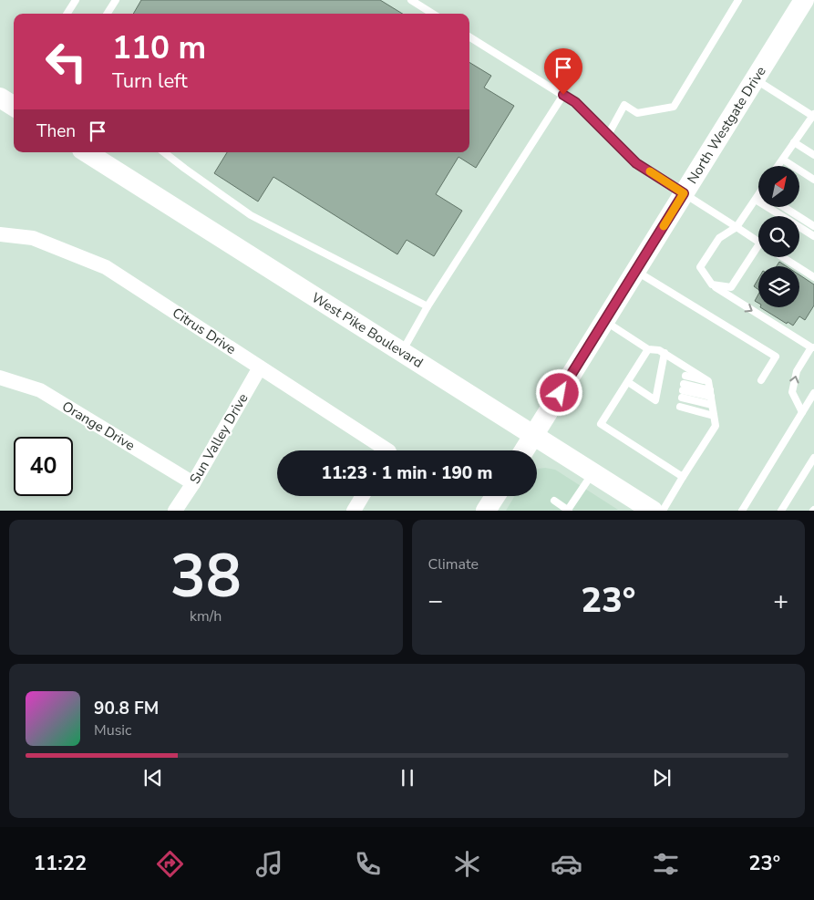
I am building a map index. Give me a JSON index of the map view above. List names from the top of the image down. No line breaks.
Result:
{"streets":{"street":["North Westgate Drive","West Pike Boulevard","Citrus Drive","Orange Drive","Sun Valley Drive"]},"crossings":[["North Westgate Drive","West Pike Boulevard"],["Citrus Drive","Sun Valley Drive"],["Orange Drive","Sun Valley Drive"]],"north":"top right","page":{"turn":["110 m","Turn left"],"then":"Then","limit":"40","trip":"11:23 · 1 min · 190 m","tile":[["38","km/h"],"Climate"],"heat":["−","23°","+"],"song":["90.8 FM","Music"],"tabs":["11:22","23°"]}}
